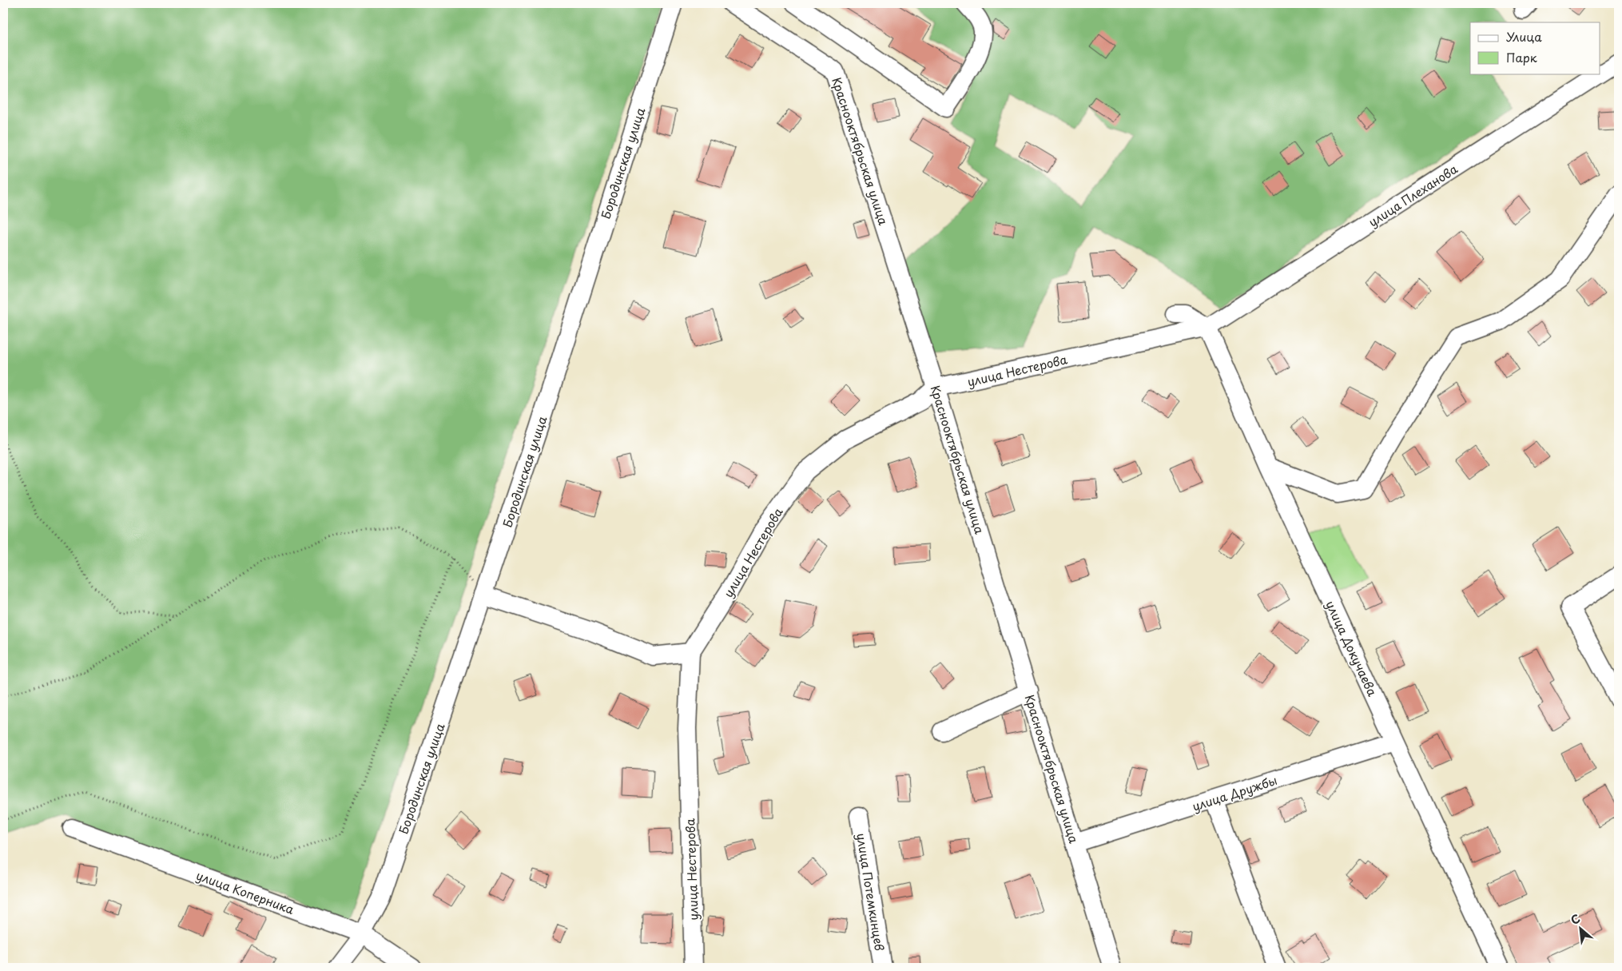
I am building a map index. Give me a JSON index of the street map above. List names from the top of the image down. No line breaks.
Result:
{"streets":{"street":["Краснооктябрьская улица","Бородинская улица","улица Плеханова","улица Нестерова","улица Докучаева","улица Дружбы","улица Коперника","улица Потемкинцев"]},"crossings":[["Краснооктябрьская улица","улица Нестерова"],["Краснооктябрьская улица","улица Дружбы"],["Бородинская улица","улица Коперника"],["улица Плеханова","улица Нестерова"],["улица Плеханова","улица Докучаева"],["улица Нестерова","улица Докучаева"],["улица Докучаева","улица Дружбы"]],"legend":["Улица","Парк"],"north":"top left"}
